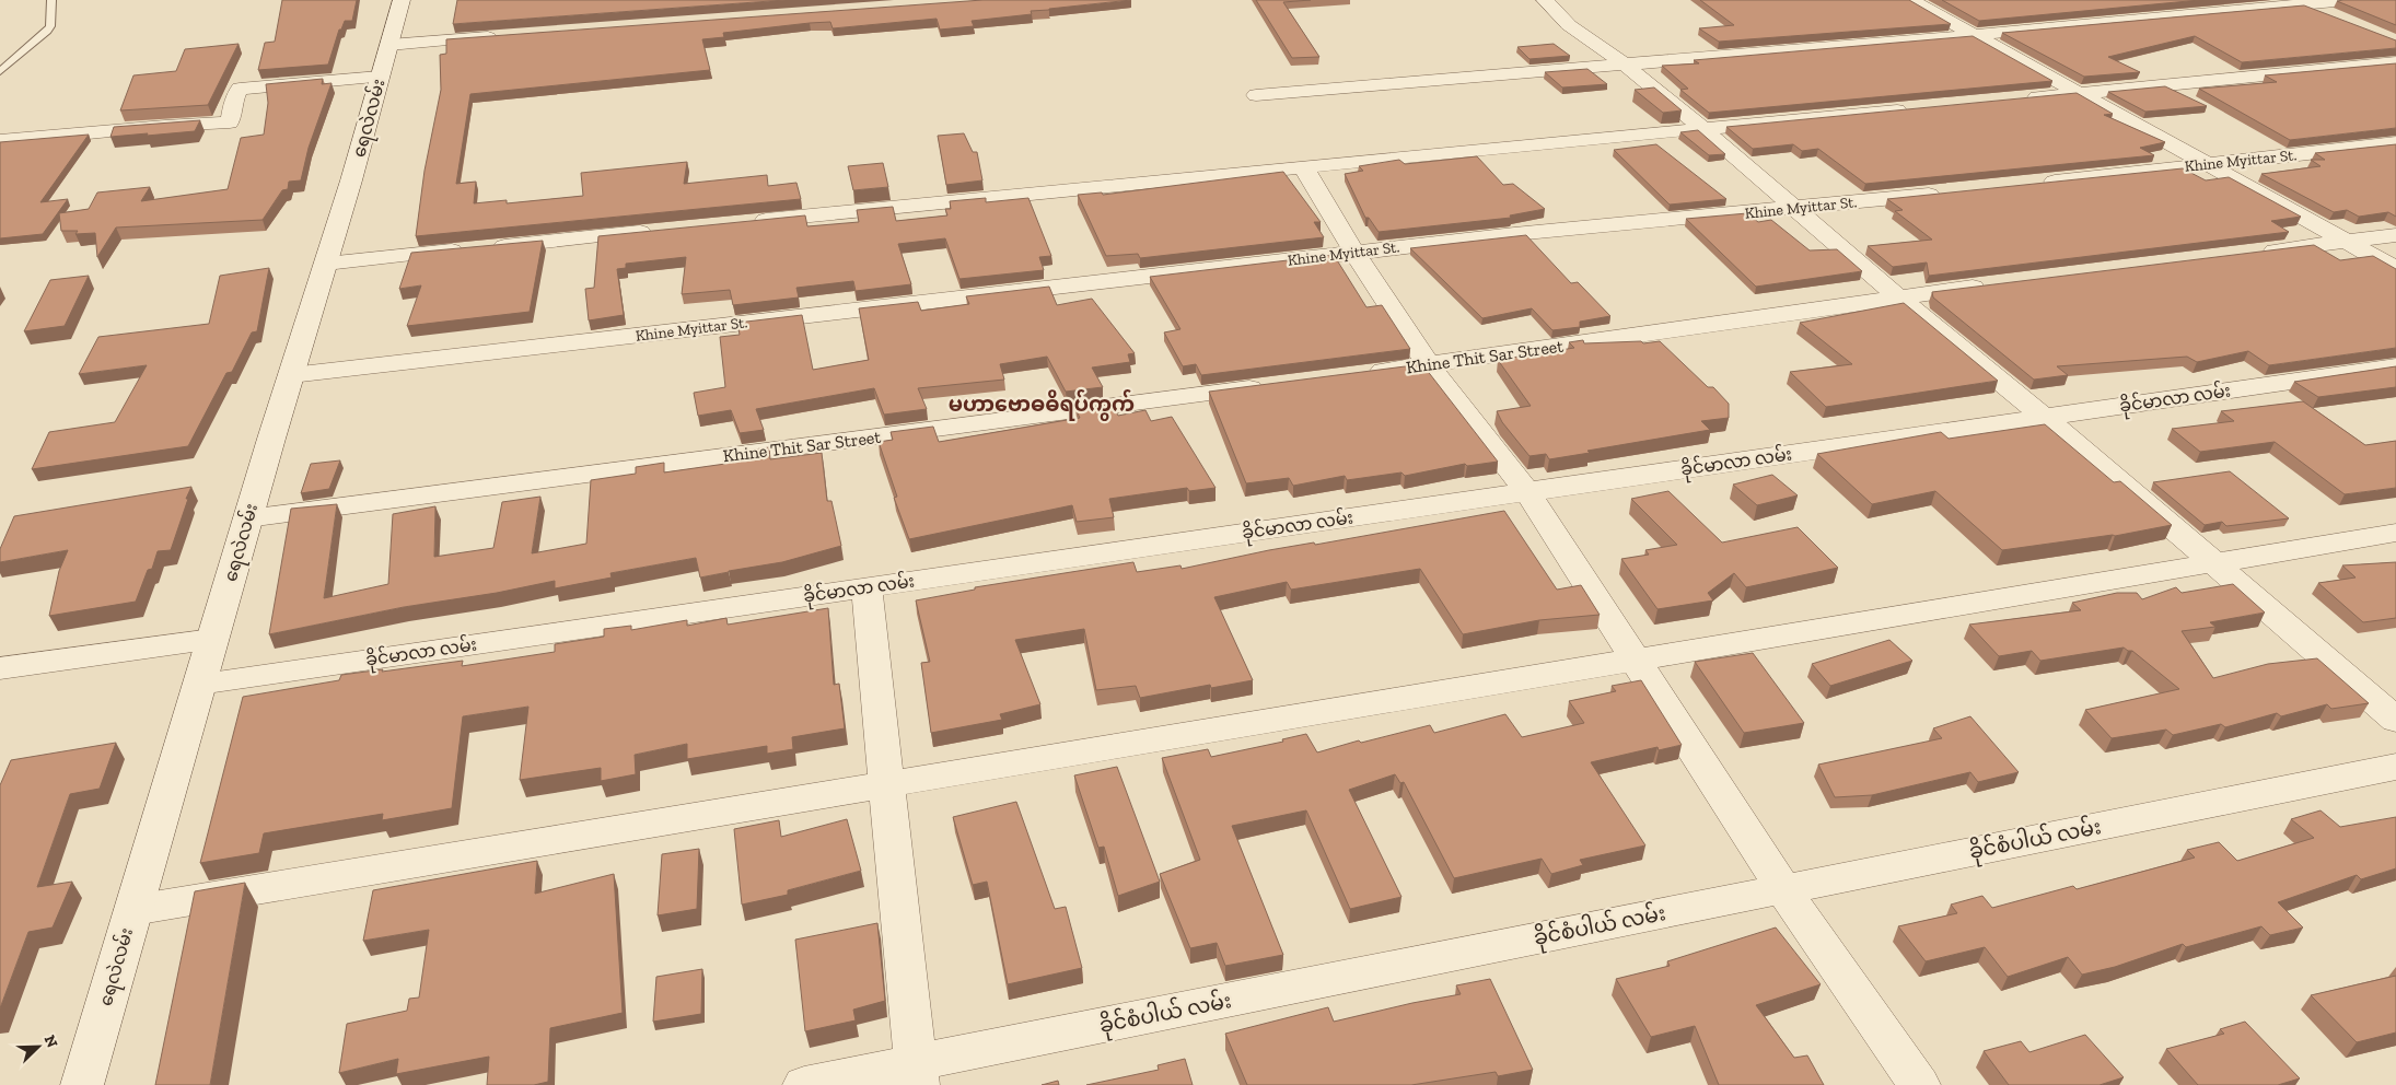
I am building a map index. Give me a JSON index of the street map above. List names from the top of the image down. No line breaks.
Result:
{"streets":{"street":["ရေလဲလမ်း","Khine Myittar St.","Khine Thit Sar Street","ခိုင်မာလာ လမ်း","ခိုင်စံပါယ် လမ်း"]},"crossings":[["ရေလဲလမ်း","Khine Myittar St."],["ရေလဲလမ်း","Khine Thit Sar Street"],["ရေလဲလမ်း","ခိုင်မာလာ လမ်း"]],"districts":["မဟာဗောဓဓိရပ်ကွက်"],"north":"top right"}
